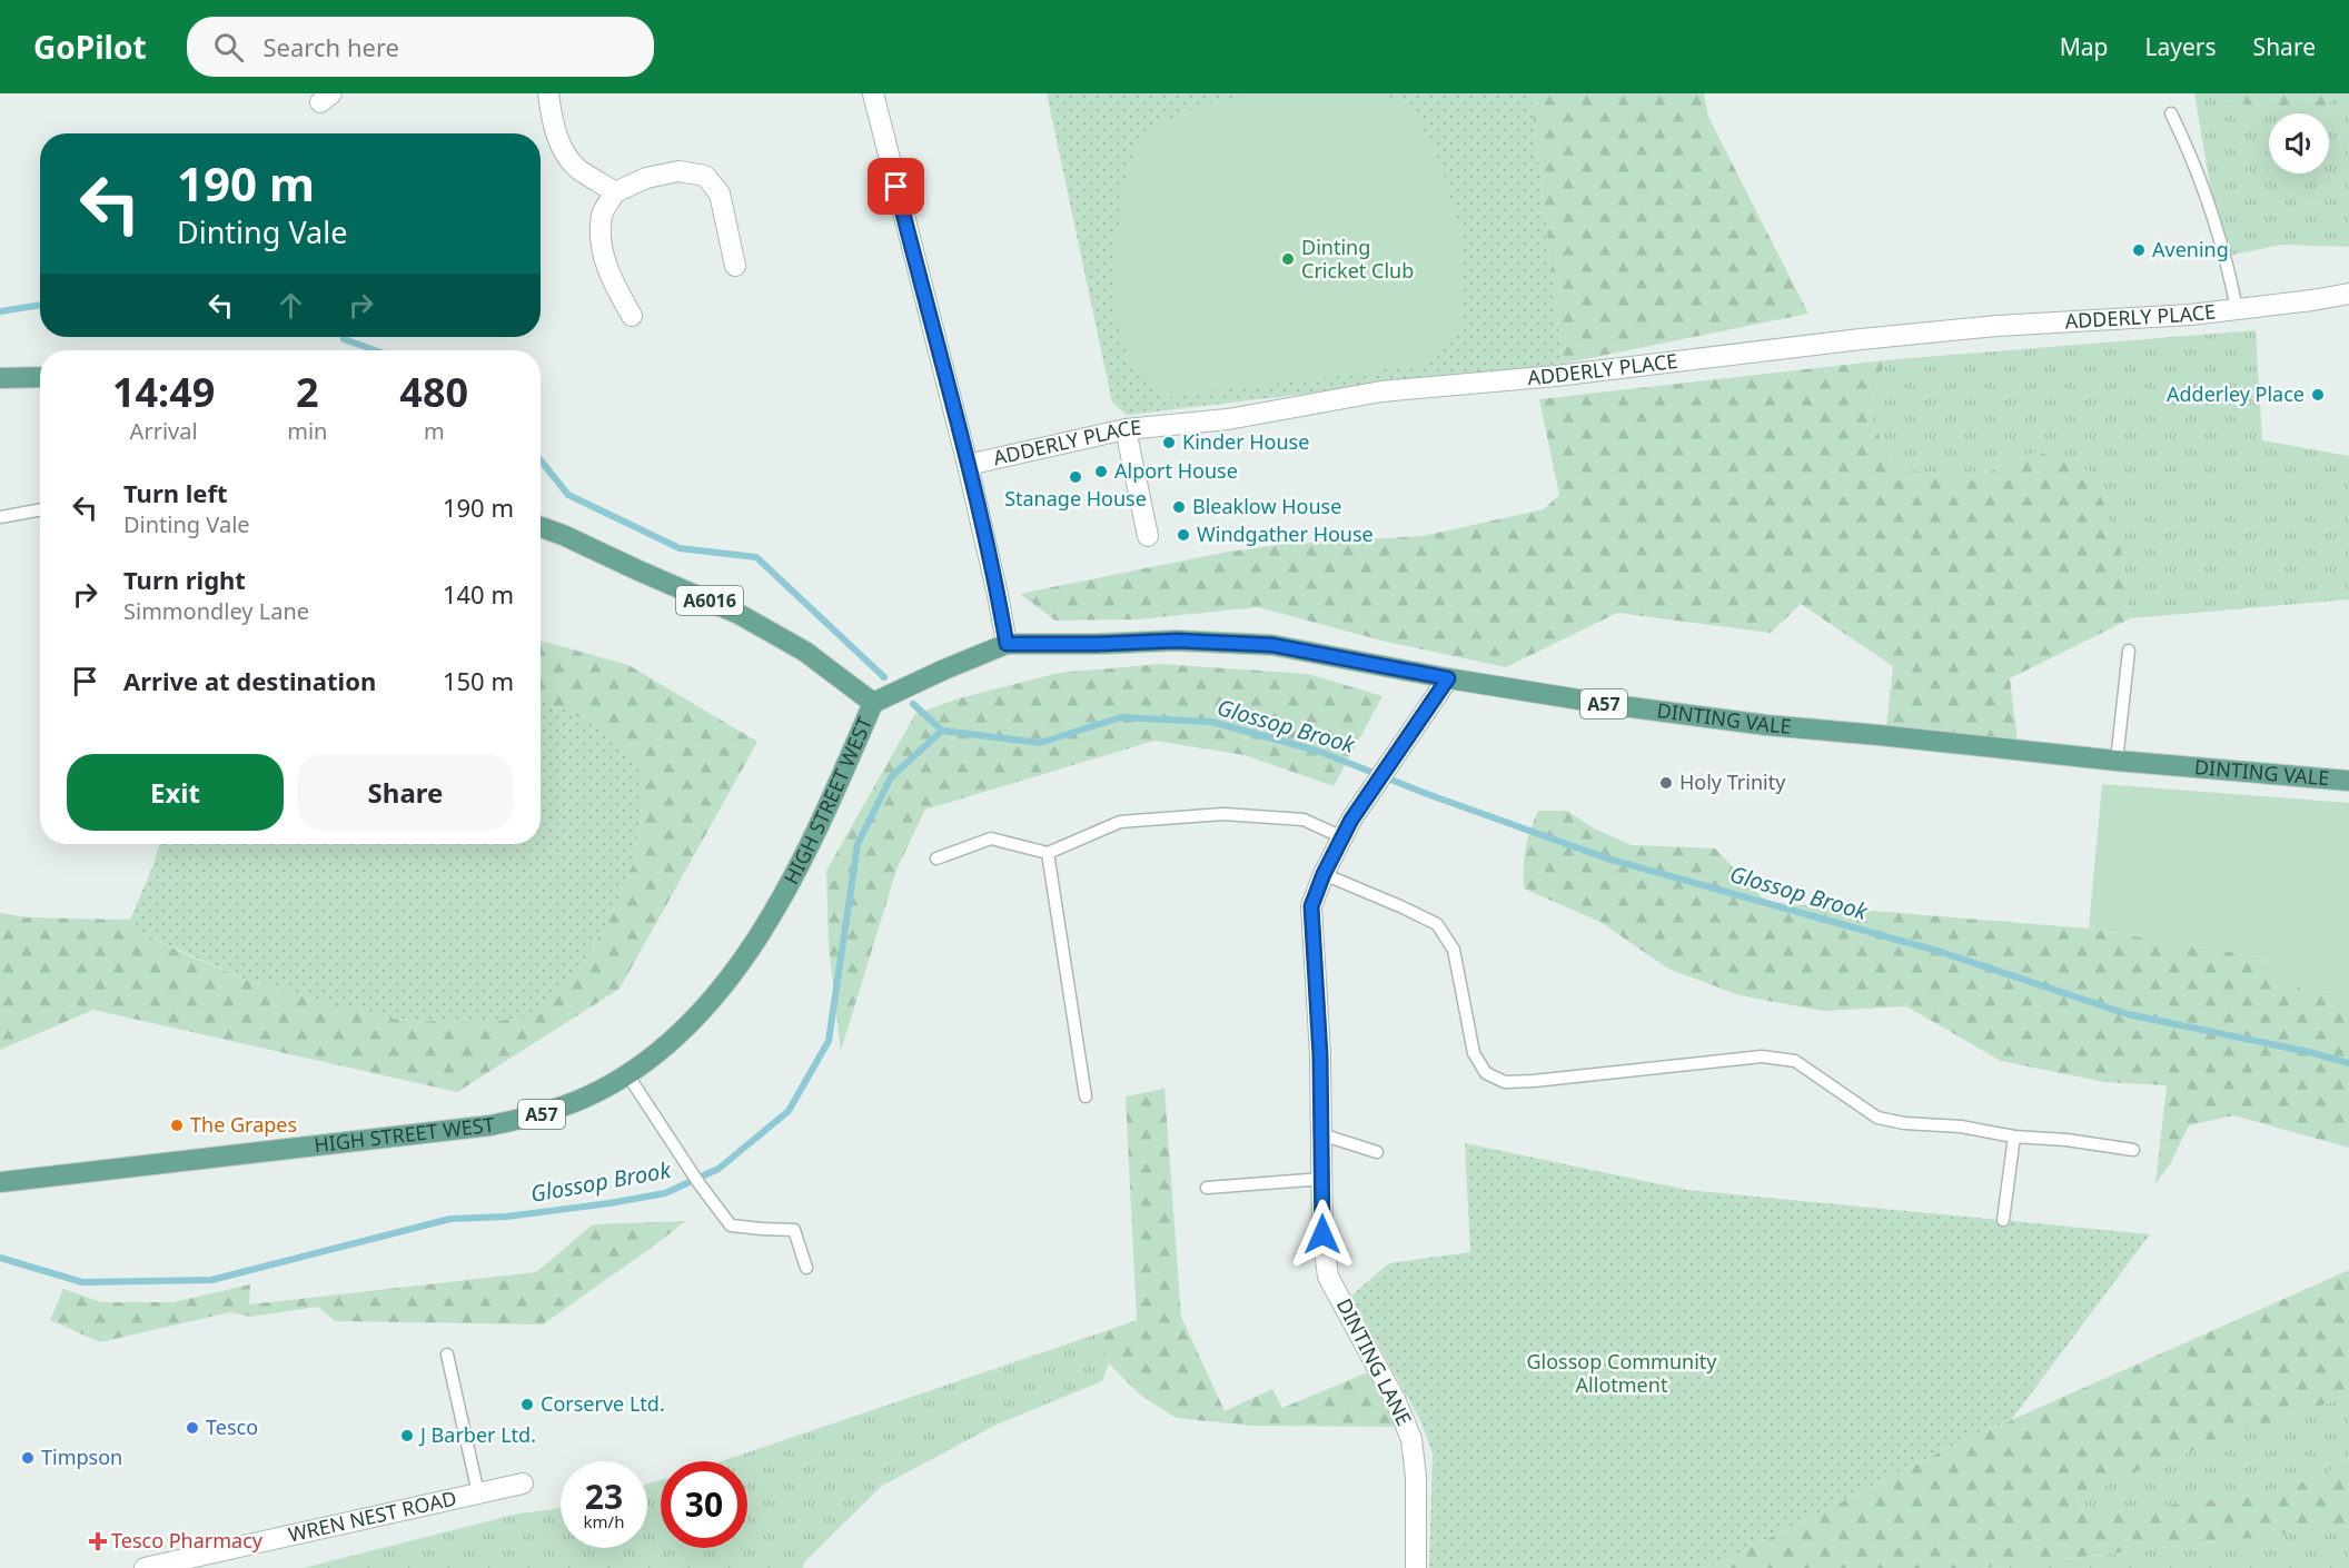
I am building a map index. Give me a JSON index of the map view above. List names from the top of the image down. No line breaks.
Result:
{"streets":{"main road":["A6016","A57","DINTING VALE","HIGH STREET WEST"],"street":["ADDERLY PLACE","DINTING LANE","WREN NEST ROAD"]},"crossings":[["A6016","DINTING VALE"],["A6016","HIGH STREET WEST"],["DINTING VALE","HIGH STREET WEST"],["DINTING VALE","DINTING LANE"]],"water":["Glossop Brook"],"parks":["Glossop Community Allotment"],"places":{"other":["Avening","Dinting Cricket Club","Adderley Place","Kinder House","Alport House","Stanage House","Bleaklow House","Windgather House","Holy Trinity","The Grapes","Corserve Ltd.","Tesco","J Barber Ltd.","Timpson"],"health":["Tesco Pharmacy"]},"page":{"header":"GoPilot","search":"Search here","nav":["Map","Layers","Share"],"turn":["190 m","Dinting Vale"],"eta":["14:49","Arrival","2","min","480","m"],"list":[{"name":"Turn left","note":"Dinting Vale","value":"190 m"},{"name":"Turn right","note":"Simmondley Lane","value":"140 m"},{"name":"Arrive at destination","value":"150 m"}],"buttons":["Exit","Share"],"speed":"23 km/h","limit":"30"}}
